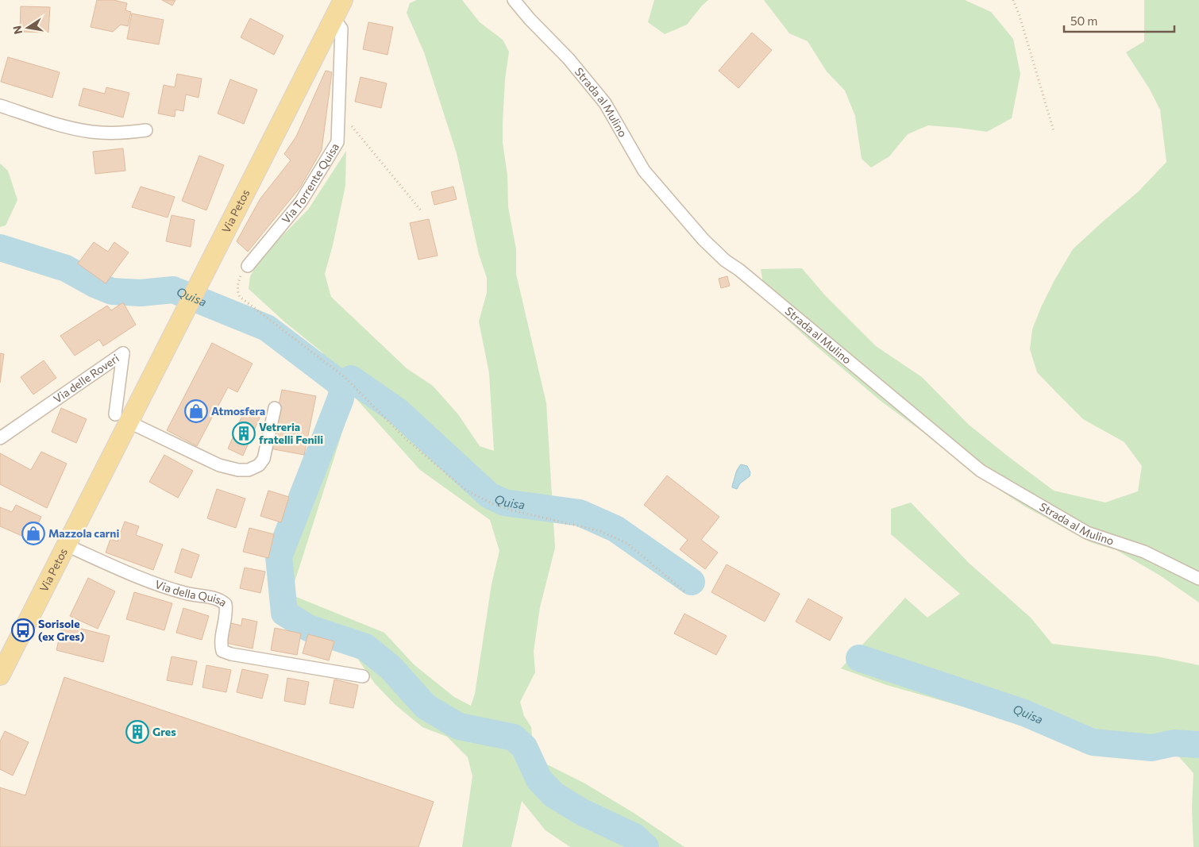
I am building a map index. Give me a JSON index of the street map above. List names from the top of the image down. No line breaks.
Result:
{"streets":{"main road":["Via Petos"],"street":["Strada al Mulino","Via Torrente Quisa","Via delle Roveri","Via della Quisa"]},"crossings":[["Via Torrente Quisa","Via Petos"],["Via Petos","Via delle Roveri"],["Via Petos","Via della Quisa"]],"water":["Quisa"],"places":{"shop":["Atmosfera","Mazzola carni"],"building":["Vetreria fratelli Fenili","Gres"],"bus stop":["Sorisole (ex Gres)"]},"scale_bar":"50 m","north":"left"}
